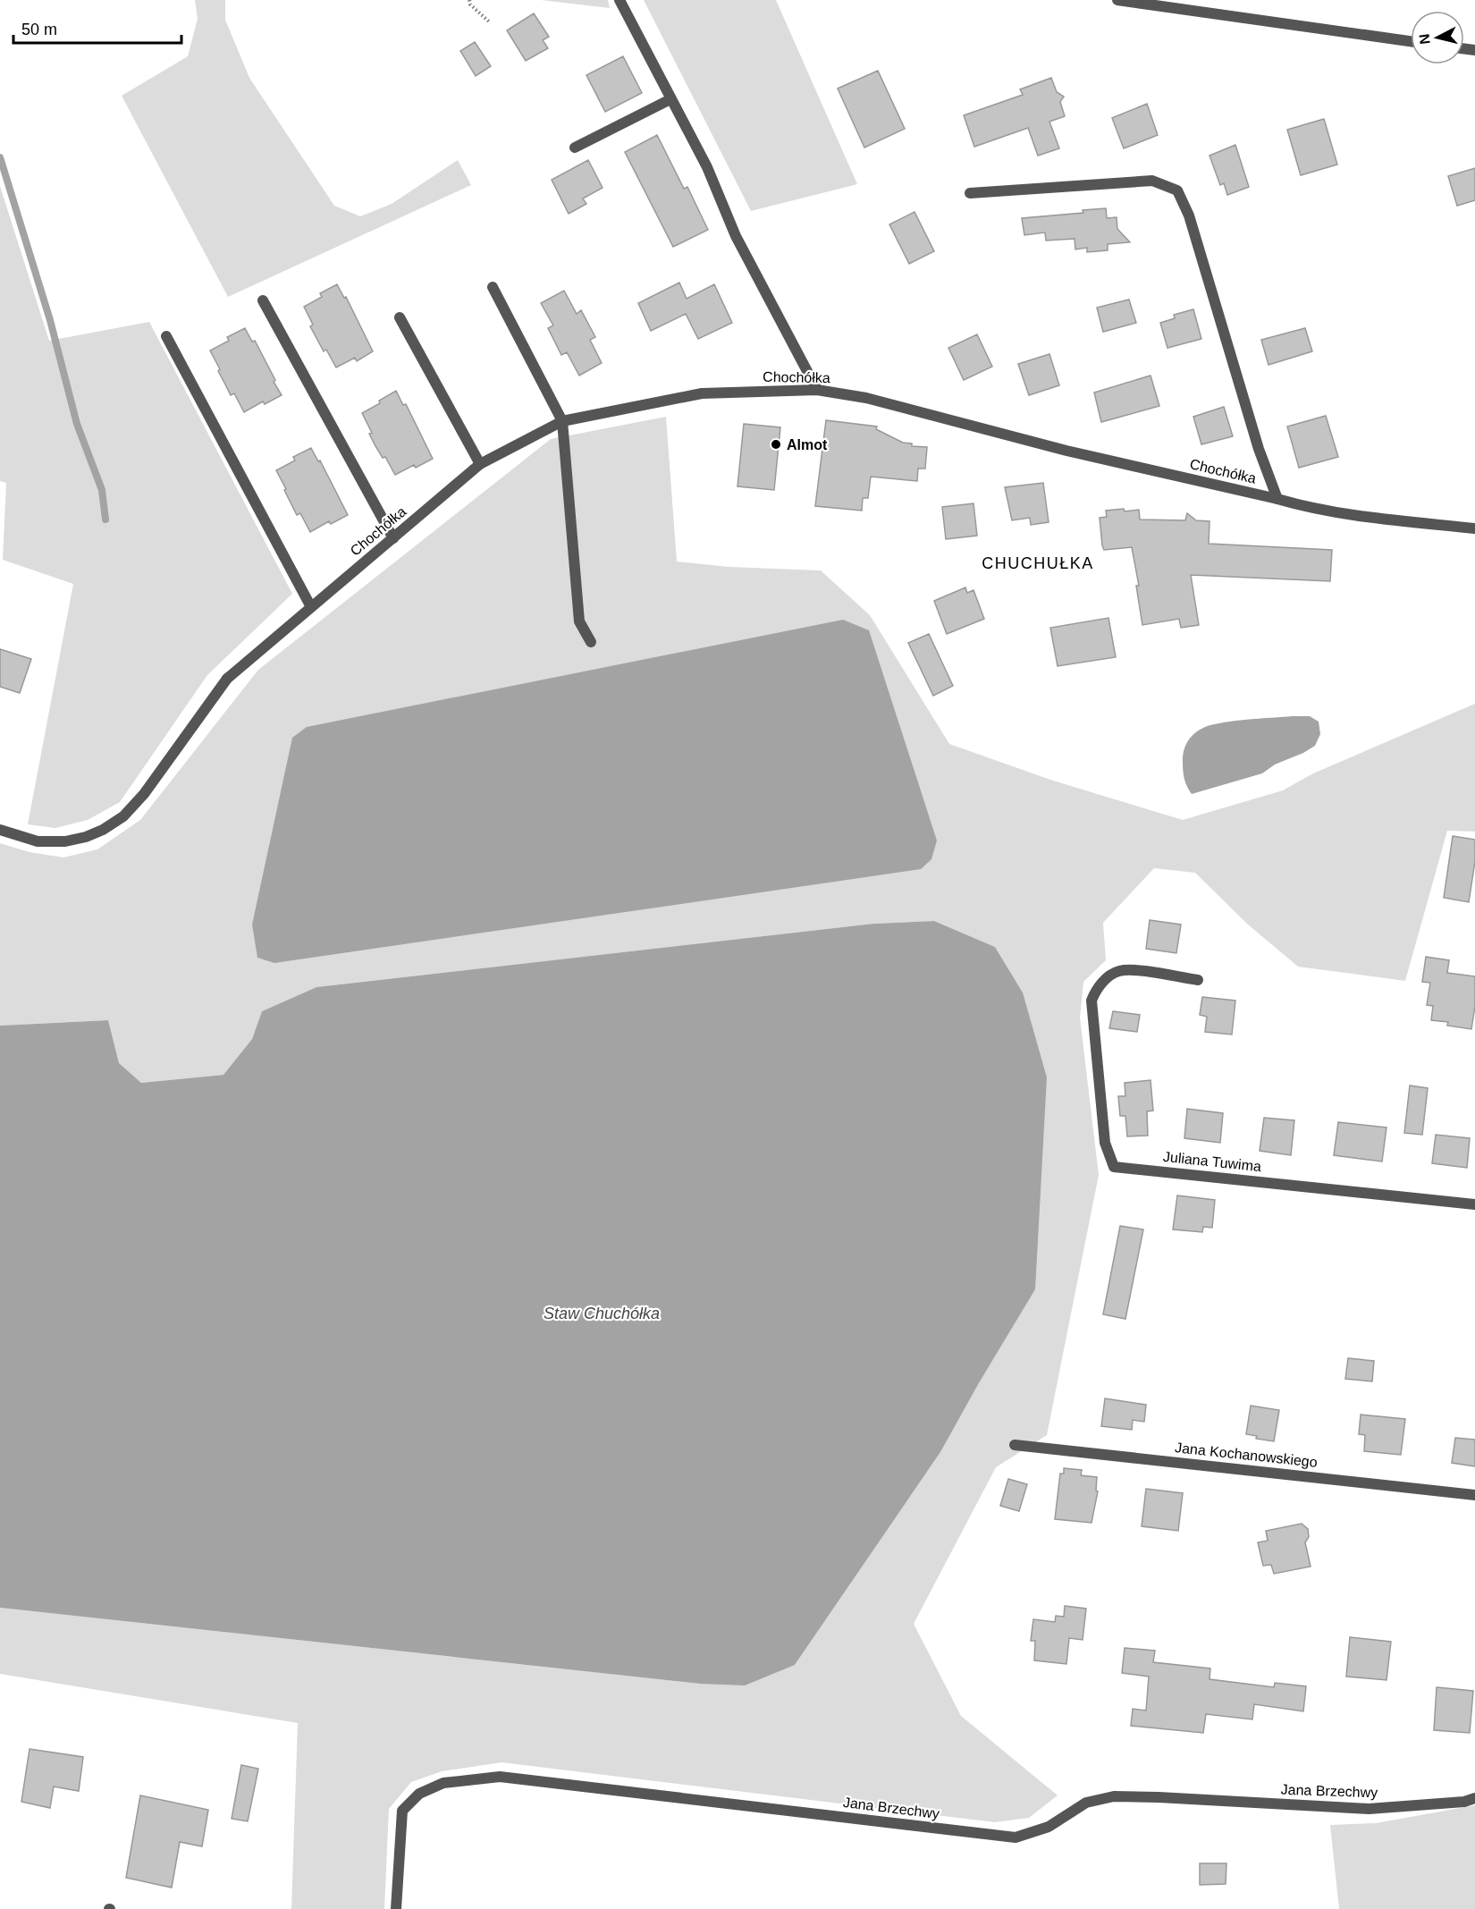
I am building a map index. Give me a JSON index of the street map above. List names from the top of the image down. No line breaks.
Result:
{"streets":{"street":["Chochółka","Juliana Tuwima","Jana Kochanowskiego","Jana Brzechwy"]},"districts":["CHUCHUŁKA"],"water":["Staw Chuchółka"],"places":["Almot"],"scale_bar":"50 m","north":"left"}
